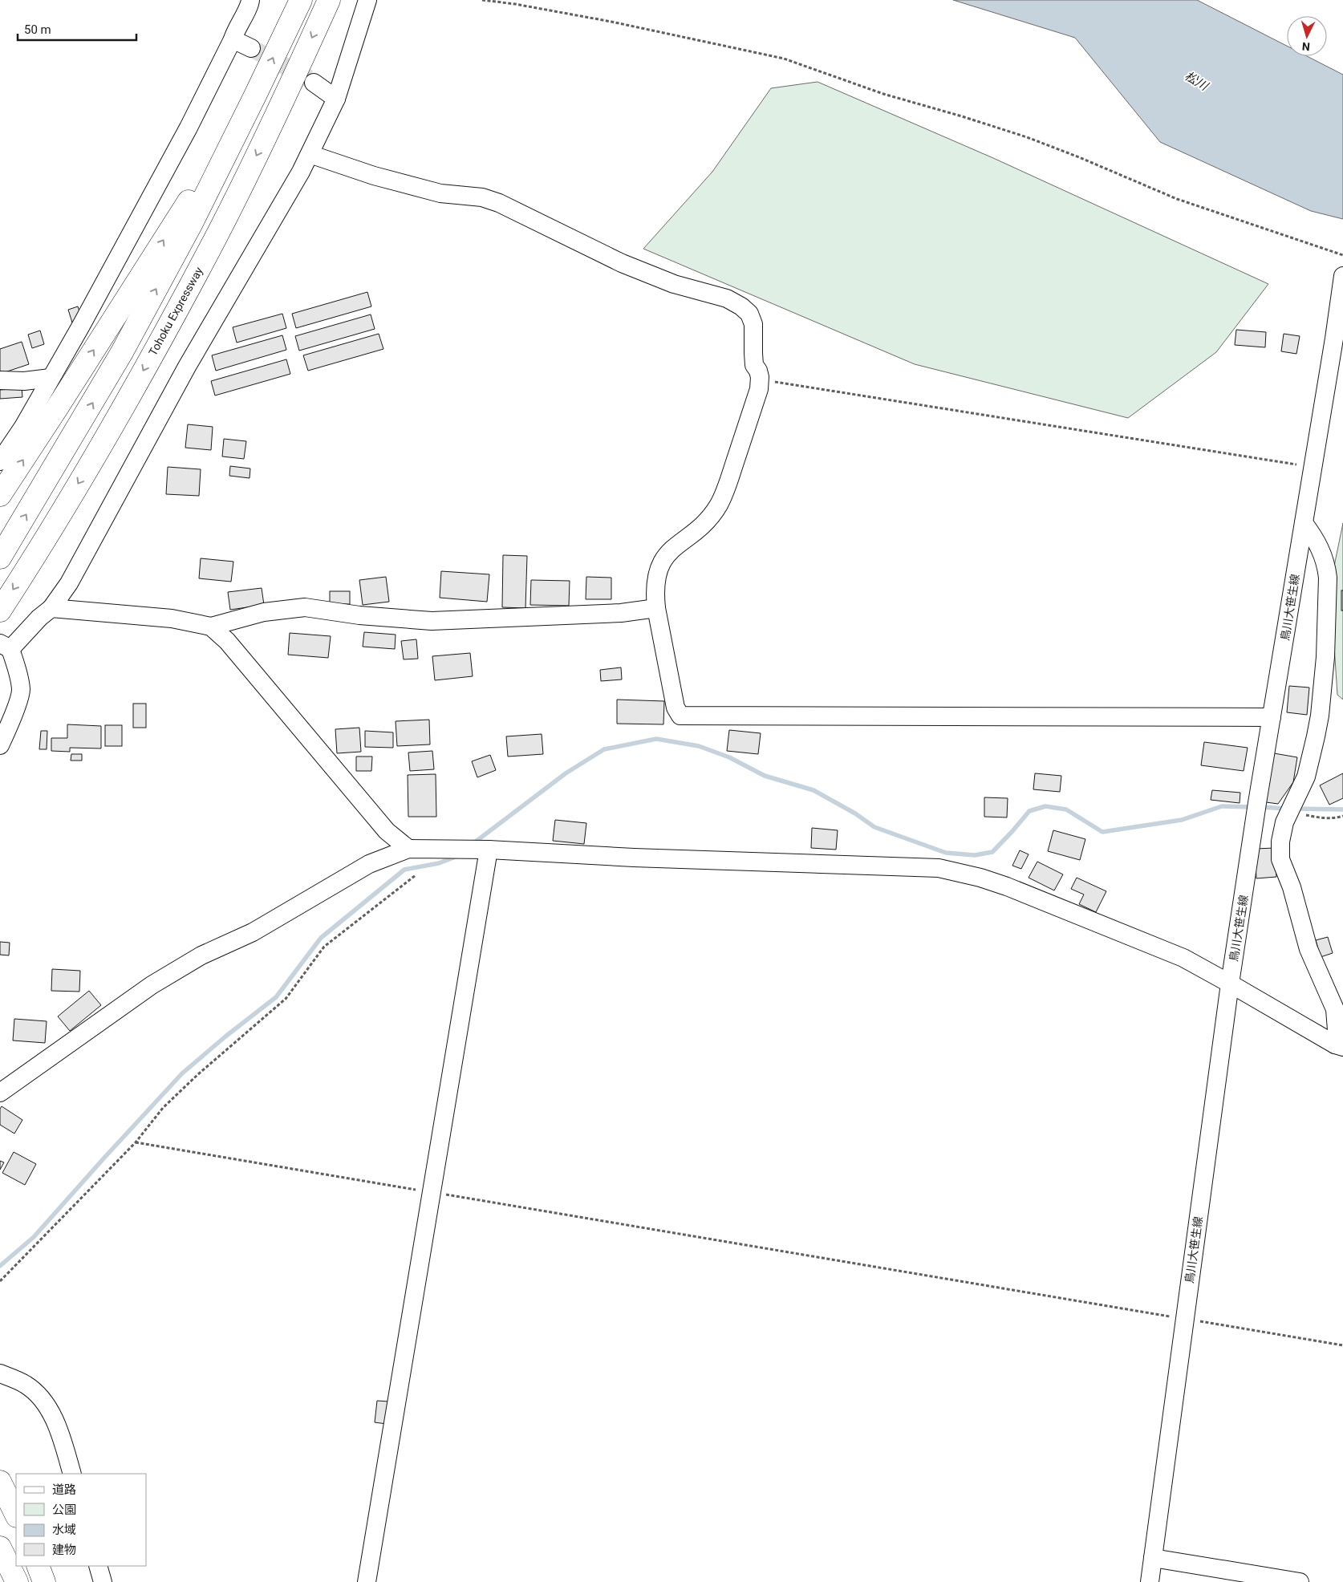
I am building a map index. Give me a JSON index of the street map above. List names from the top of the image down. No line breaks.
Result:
{"streets":{"highway":["Tohoku Expressway"],"street":["鳥川大笹生線"]},"water":["松川"],"legend":["道路","公園","水域","建物"],"scale_bar":"50 m","north":"bottom"}
